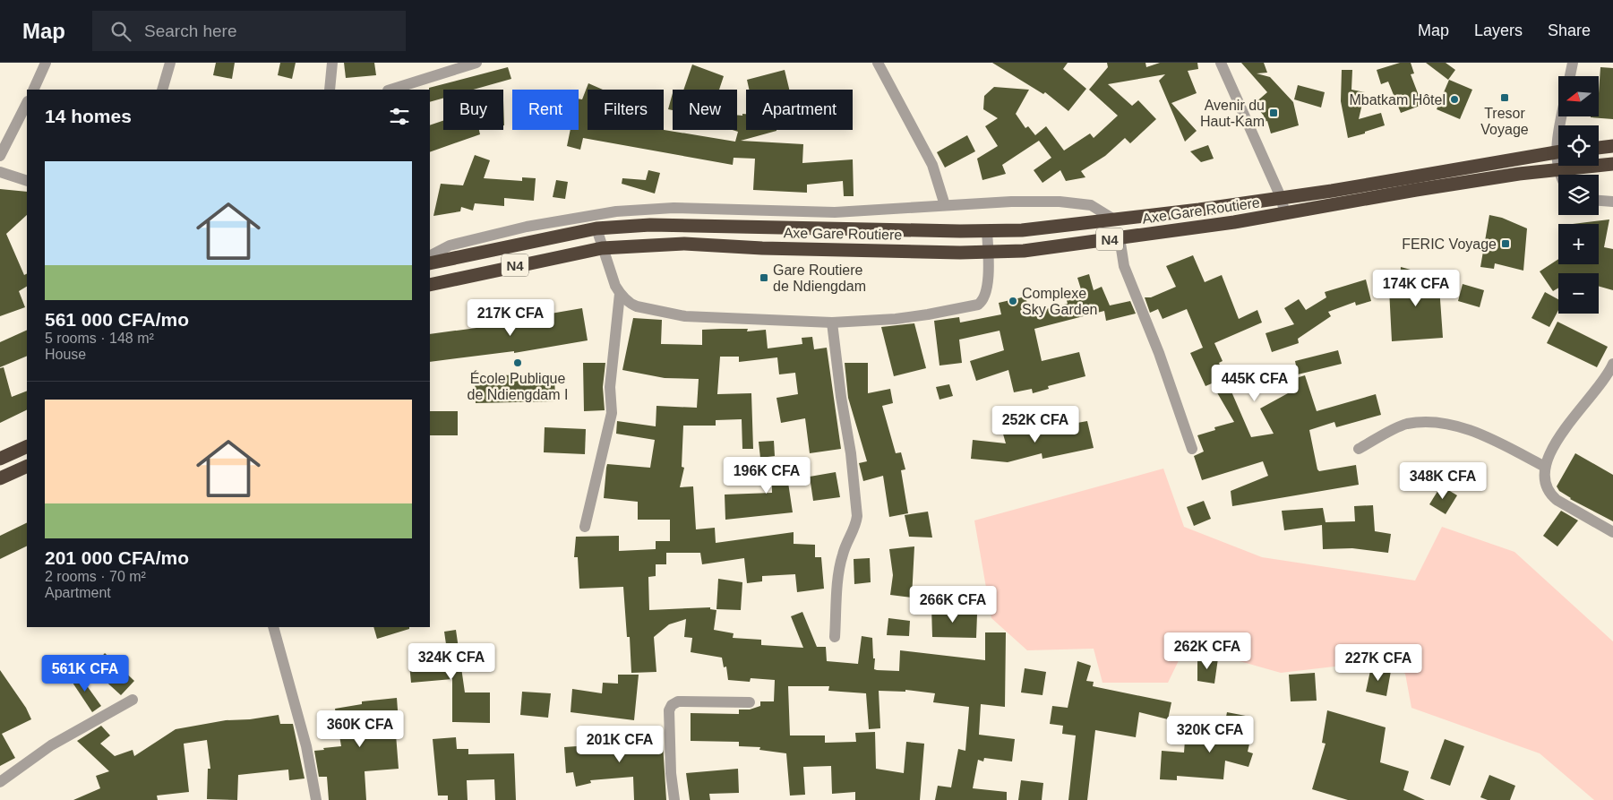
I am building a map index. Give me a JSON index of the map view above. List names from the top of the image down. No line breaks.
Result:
{"streets":{"highway":["Axe Gare Routiere","N4"]},"crossings":[["Axe Gare Routiere","N4"]],"places":{"transit":["Tresor Voyage","Avenir du Haut-Kam","FERIC Voyage","Gare Routiere de Ndiengdam"],"other":["Mbatkam Hôtel","Complexe Sky Garden","École Publique de Ndiengdam I"]},"north":"left","page":{"header":"Map","search":"Search here","nav":["Map","Layers","Share"],"map_buttons":["+","−"],"chip":["Buy","Rent","Filters","New","Apartment"],"heading":"14 homes","list":[{"name":"561 000 CFA/mo","note":"5 rooms · 148 m² · House"},{"name":"201 000 CFA/mo","note":"2 rooms · 70 m² · Apartment"}],"price":["174K CFA","217K CFA","445K CFA","252K CFA","196K CFA","348K CFA","266K CFA","262K CFA","324K CFA","227K CFA","561K CFA","360K CFA","320K CFA","201K CFA"]}}
